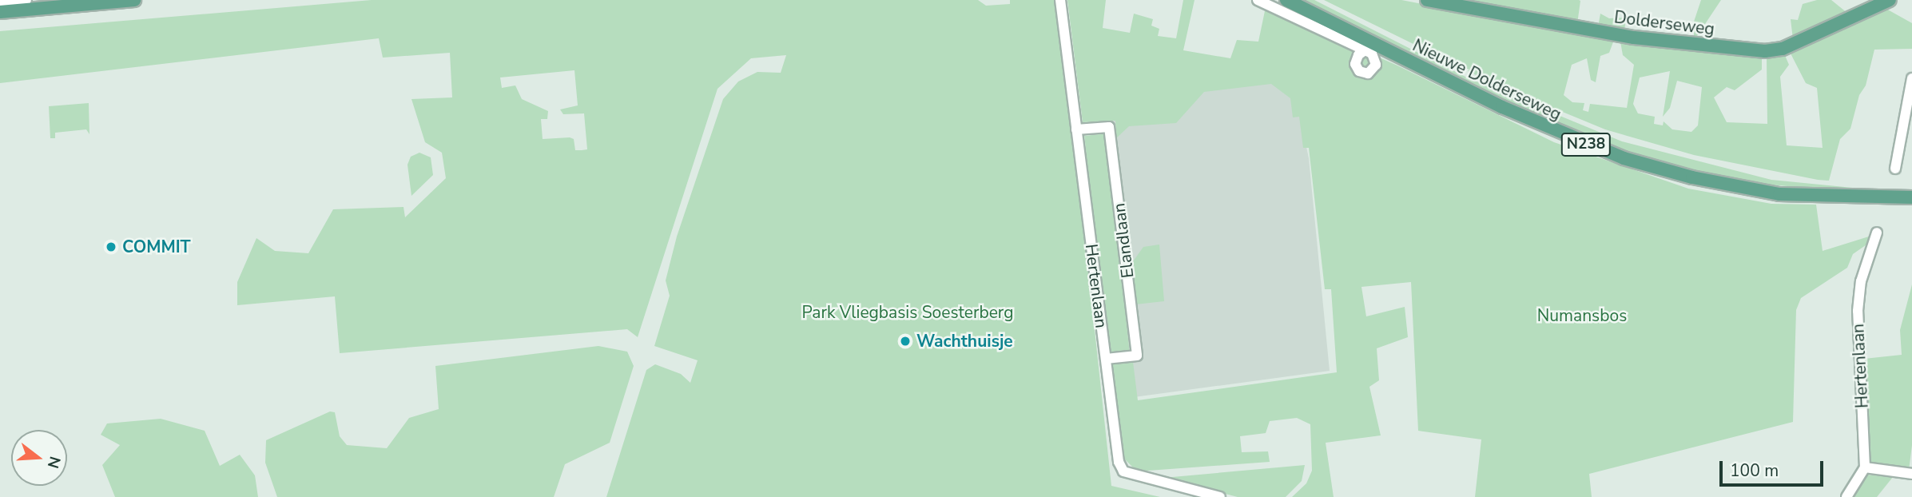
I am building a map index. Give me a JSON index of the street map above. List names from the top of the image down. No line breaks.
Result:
{"streets":{"main road":["Dolderseweg","Nieuwe Dolderseweg","N238"],"street":["Elandlaan","Hertenlaan"]},"crossings":[["Elandlaan","Hertenlaan"]],"parks":["Park Vliegbasis Soesterberg","Numansbos"],"places":["COMMIT","Wachthuisje"],"scale_bar":"100 m","north":"right"}
